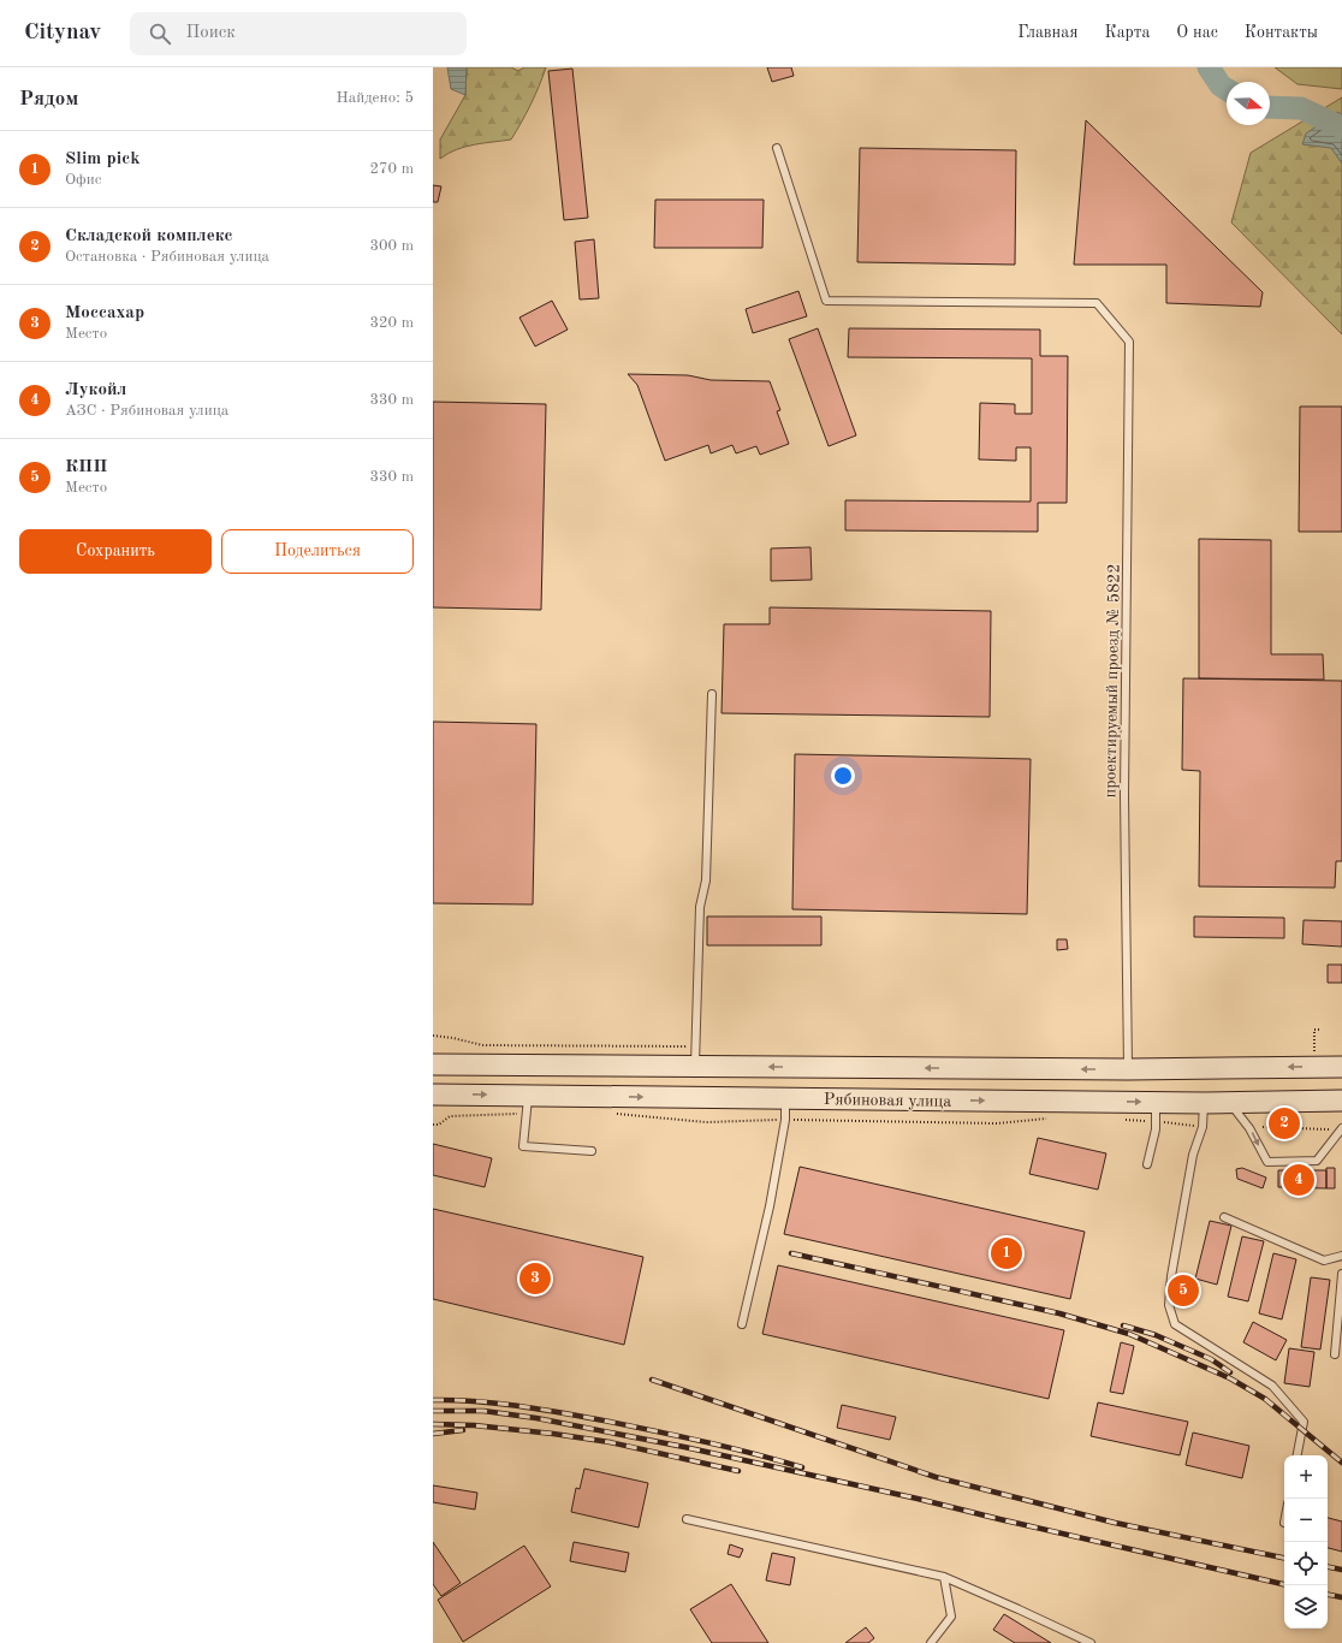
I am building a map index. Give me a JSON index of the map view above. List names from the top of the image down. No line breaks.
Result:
{"streets":{"main road":["Рябиновая улица"],"lane":["проектируемый проезд № 5822"]},"crossings":[["проектируемый проезд № 5822","Рябиновая улица"]],"north":"right","page":{"header":"Citynav","search":"Поиск","nav":["Главная","Карта","О нас","Контакты"],"heading":["Рядом","Найдено: 5"],"list":[{"mark":"1","name":"Slim pick","note":"Офис","value":"270 m"},{"mark":"2","name":"Складской комплекс","note":"Остановка · Рябиновая улица","value":"300 m"},{"mark":"3","name":"Моссахар","note":"Место","value":"320 m"},{"mark":"4","name":"Лукойл","note":"АЗС · Рябиновая улица","value":"330 m"},{"mark":"5","name":"КПП","note":"Место","value":"330 m"}],"buttons":["Сохранить","Поделиться"],"pins":["2","4","1","3","5"],"map_buttons":["+","−"]}}
